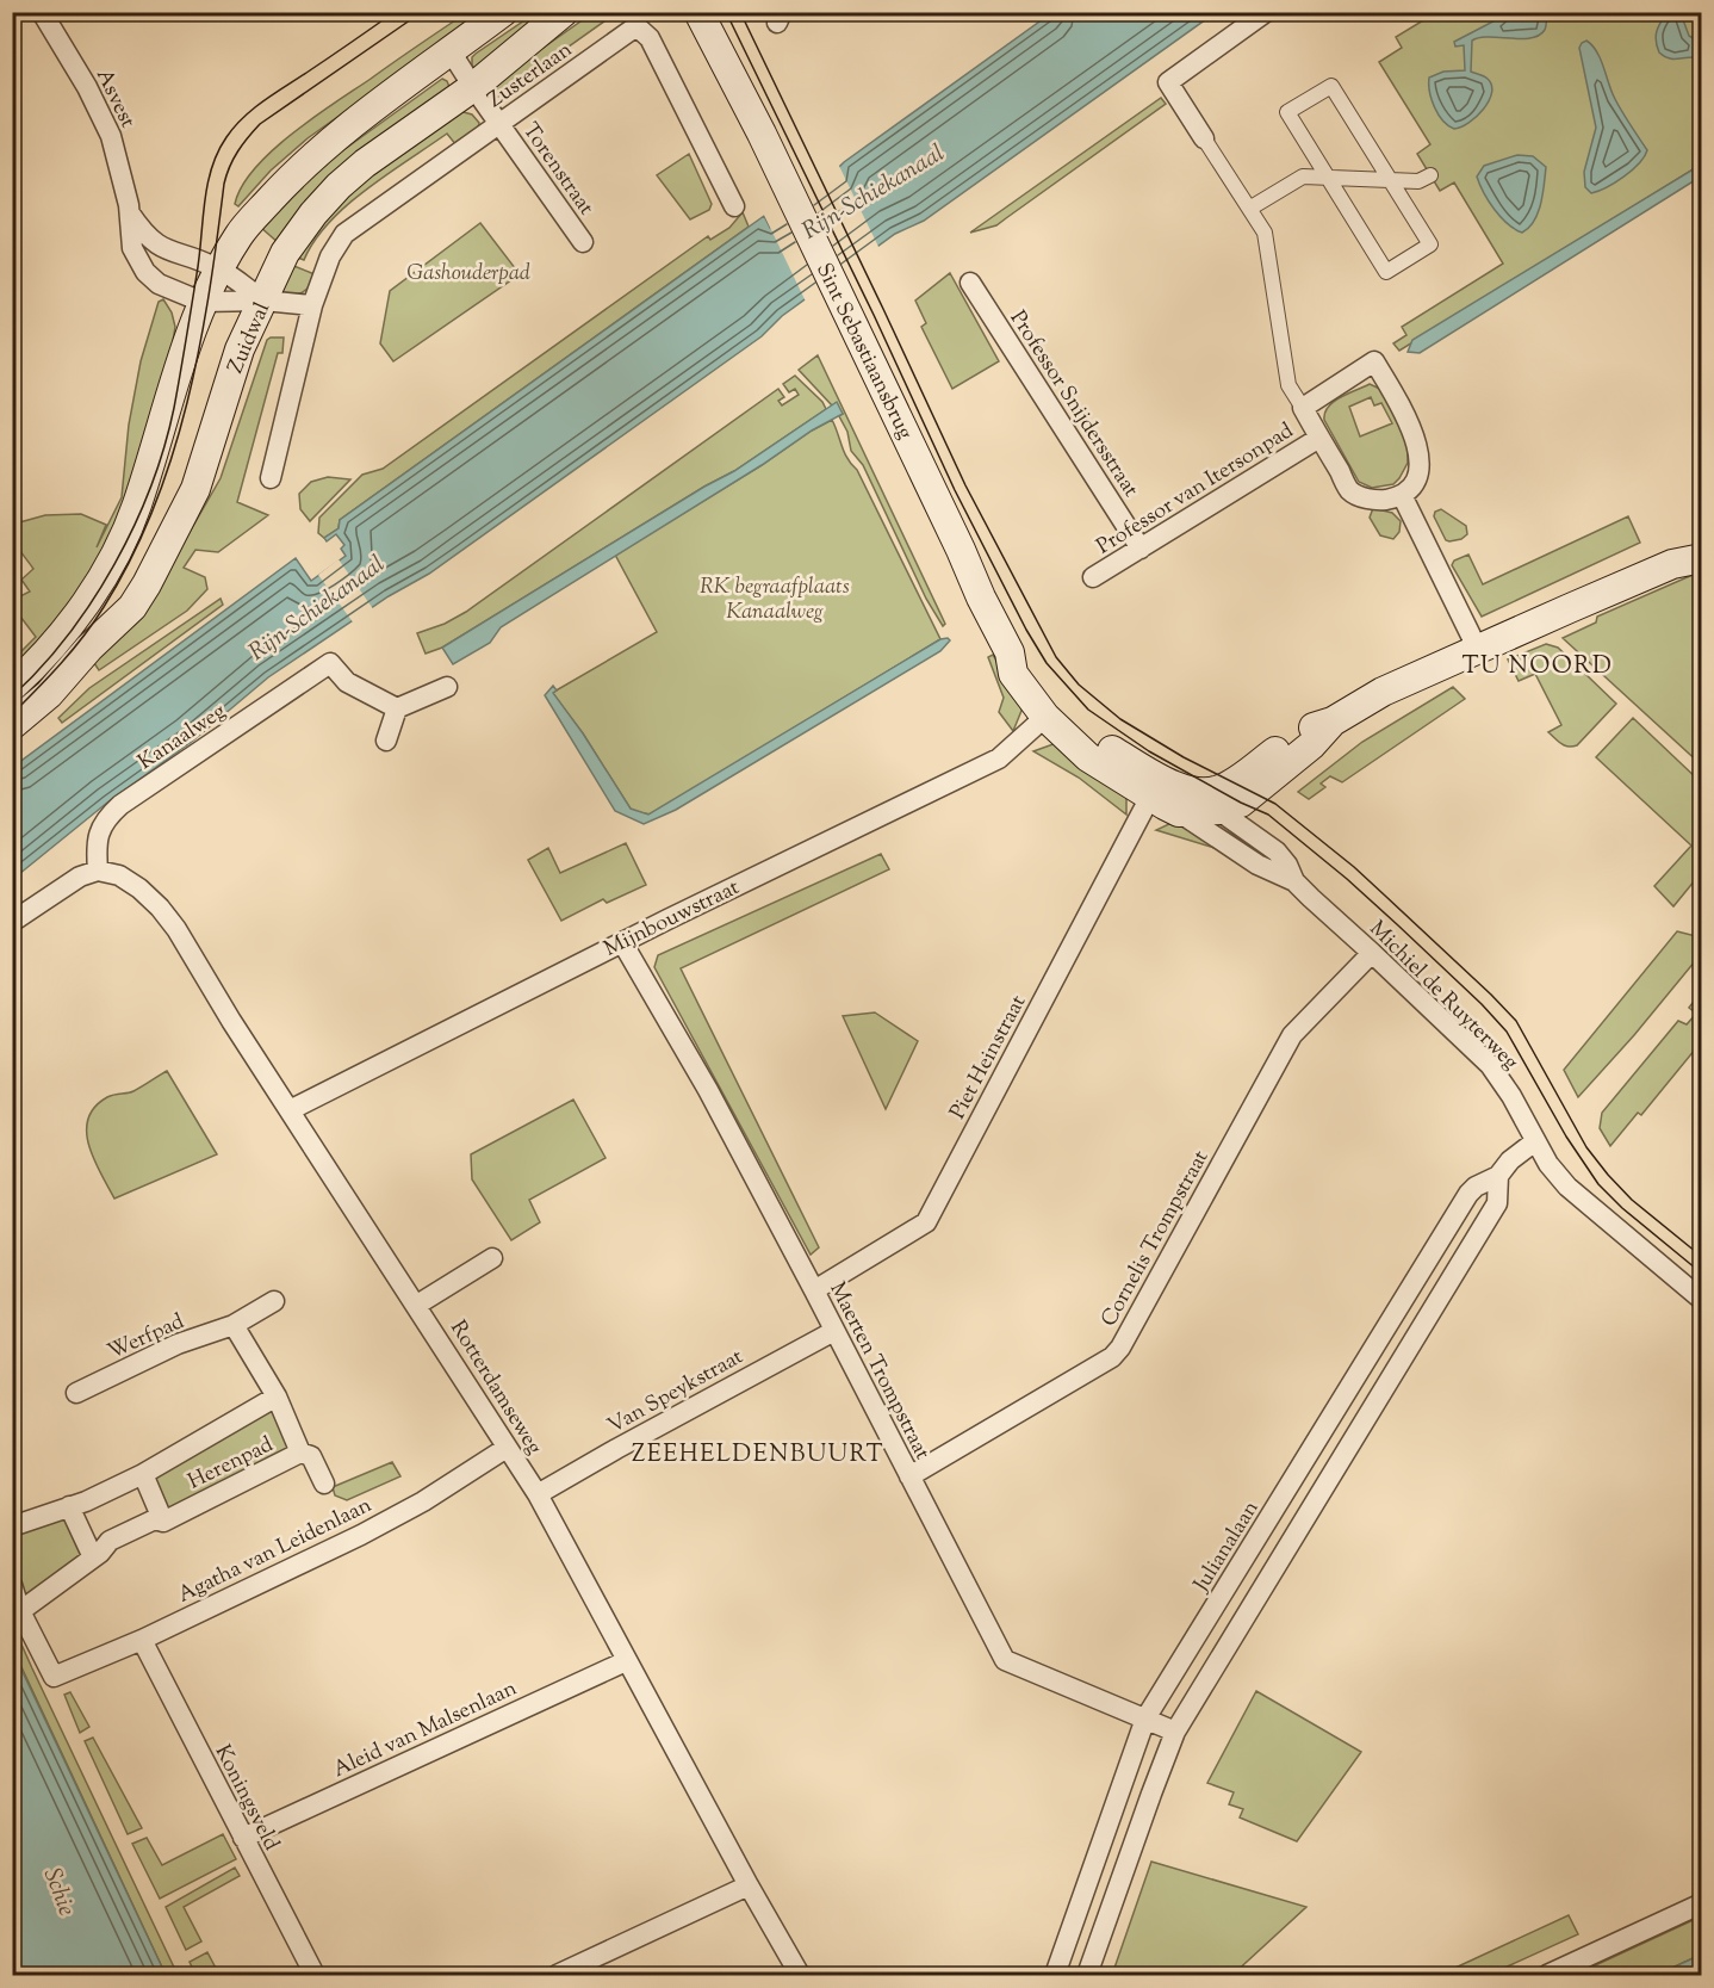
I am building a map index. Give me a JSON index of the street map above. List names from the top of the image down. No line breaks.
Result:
{"streets":{"main road":["Zuidwal","Sint Sebastiaansbrug"],"street":["Zusterlaan","Asvest","Torenstraat","Professor Snijdersstraat","Professor van Itersonpad","Kanaalweg","Mijnbouwstraat","Michiel de Ruyterweg","Piet Heinstraat","Cornelis Trompstraat","Werfpad","Maerten Trompstraat","Rotterdamseweg","Van Speykstraat","Herenpad","Julianalaan","Agatha van Leidenlaan","Aleid van Malsenlaan","Koningsveld"]},"crossings":[["Zusterlaan","Torenstraat"],["Asvest","Zuidwal"],["Torenstraat","Zuidwal"],["Sint Sebastiaansbrug","Mijnbouwstraat"],["Professor Snijdersstraat","Professor van Itersonpad"],["Kanaalweg","Rotterdamseweg"],["Mijnbouwstraat","Maerten Trompstraat"],["Mijnbouwstraat","Rotterdamseweg"],["Michiel de Ruyterweg","Cornelis Trompstraat"],["Michiel de Ruyterweg","Julianalaan"],["Piet Heinstraat","Maerten Trompstraat"],["Cornelis Trompstraat","Maerten Trompstraat"],["Werfpad","Herenpad"],["Maerten Trompstraat","Van Speykstraat"],["Maerten Trompstraat","Julianalaan"],["Rotterdamseweg","Van Speykstraat"],["Rotterdamseweg","Agatha van Leidenlaan"],["Rotterdamseweg","Aleid van Malsenlaan"],["Herenpad","Agatha van Leidenlaan"],["Agatha van Leidenlaan","Koningsveld"],["Aleid van Malsenlaan","Koningsveld"]],"districts":["TU NOORD","ZEEHELDENBUURT"],"water":["Rijn-Schiekanaal","Schie"],"parks":["Gashouderpad","RK begraafplaats Kanaalweg"]}
